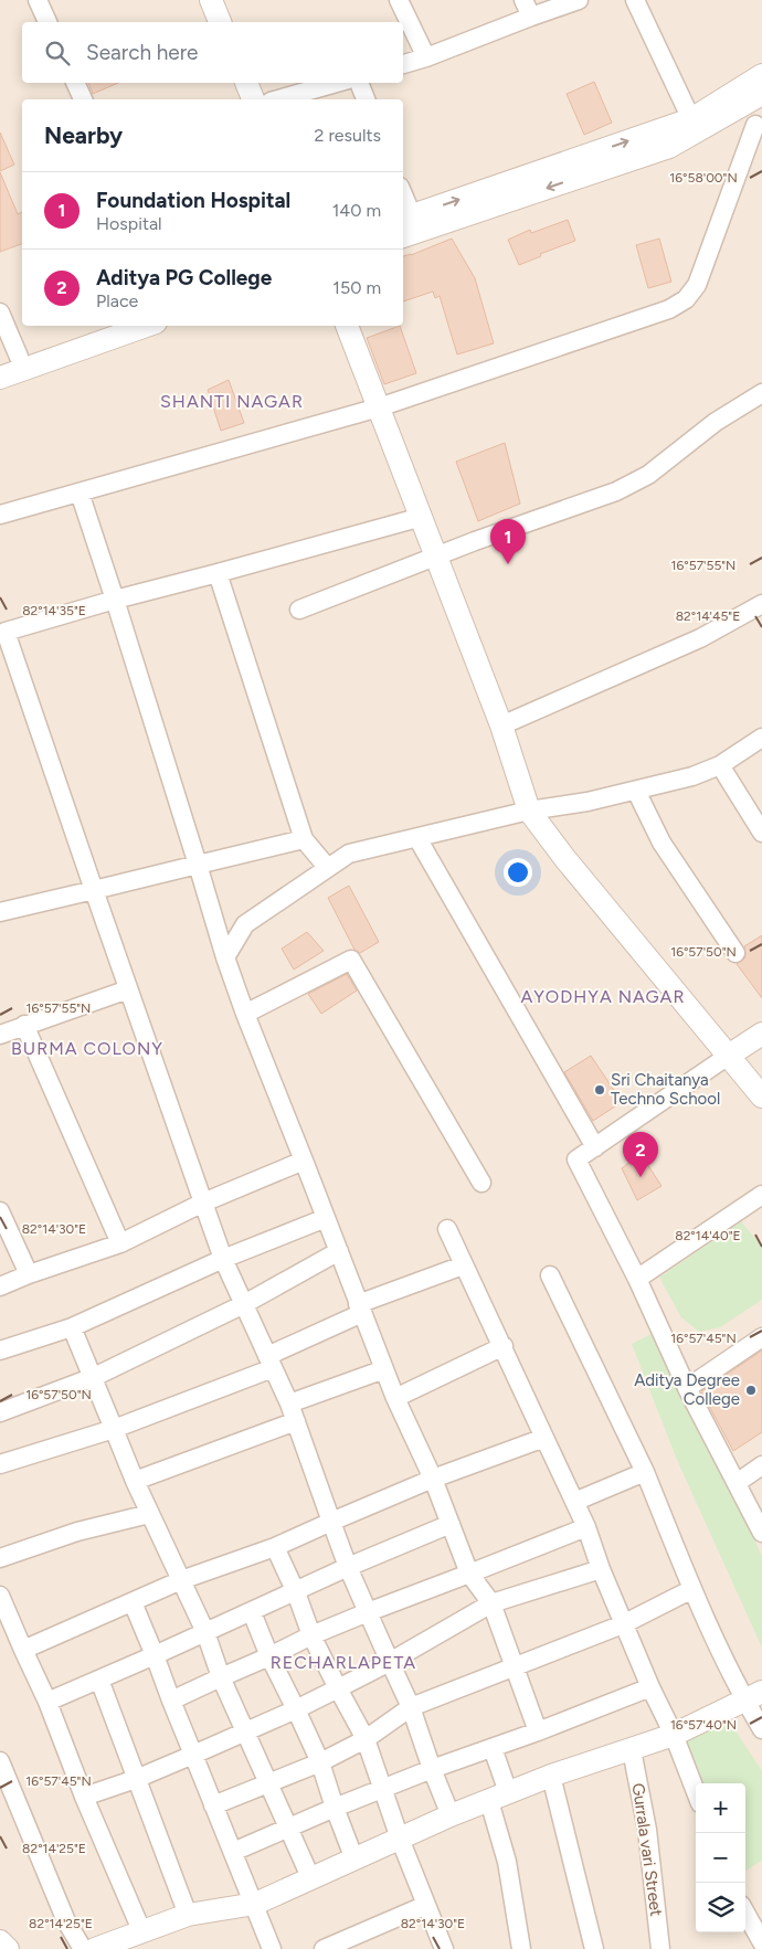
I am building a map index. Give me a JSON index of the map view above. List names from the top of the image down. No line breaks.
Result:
{"streets":{"street":["Gurrala vari Street"]},"districts":["SHANTI NAGAR","AYODHYA NAGAR","BURMA COLONY","RECHARLAPETA"],"places":["Sri Chaitanya Techno School","Aditya Degree College"],"page":{"search":"Search here","heading":["Nearby","2 results"],"list":[{"mark":"1","name":"Foundation Hospital","note":"Hospital","value":"140 m"},{"mark":"2","name":"Aditya PG College","note":"Place","value":"150 m"}],"pins":["1","2"],"map_buttons":["+","−"]},"coordinates":["16°58'00\"N","16°57'55\"N","82°14'35\"E","82°14'45\"E","16°57'50\"N","82°14'30\"E","82°14'40\"E","16°57'45\"N","16°57'40\"N","82°14'25\"E"]}
